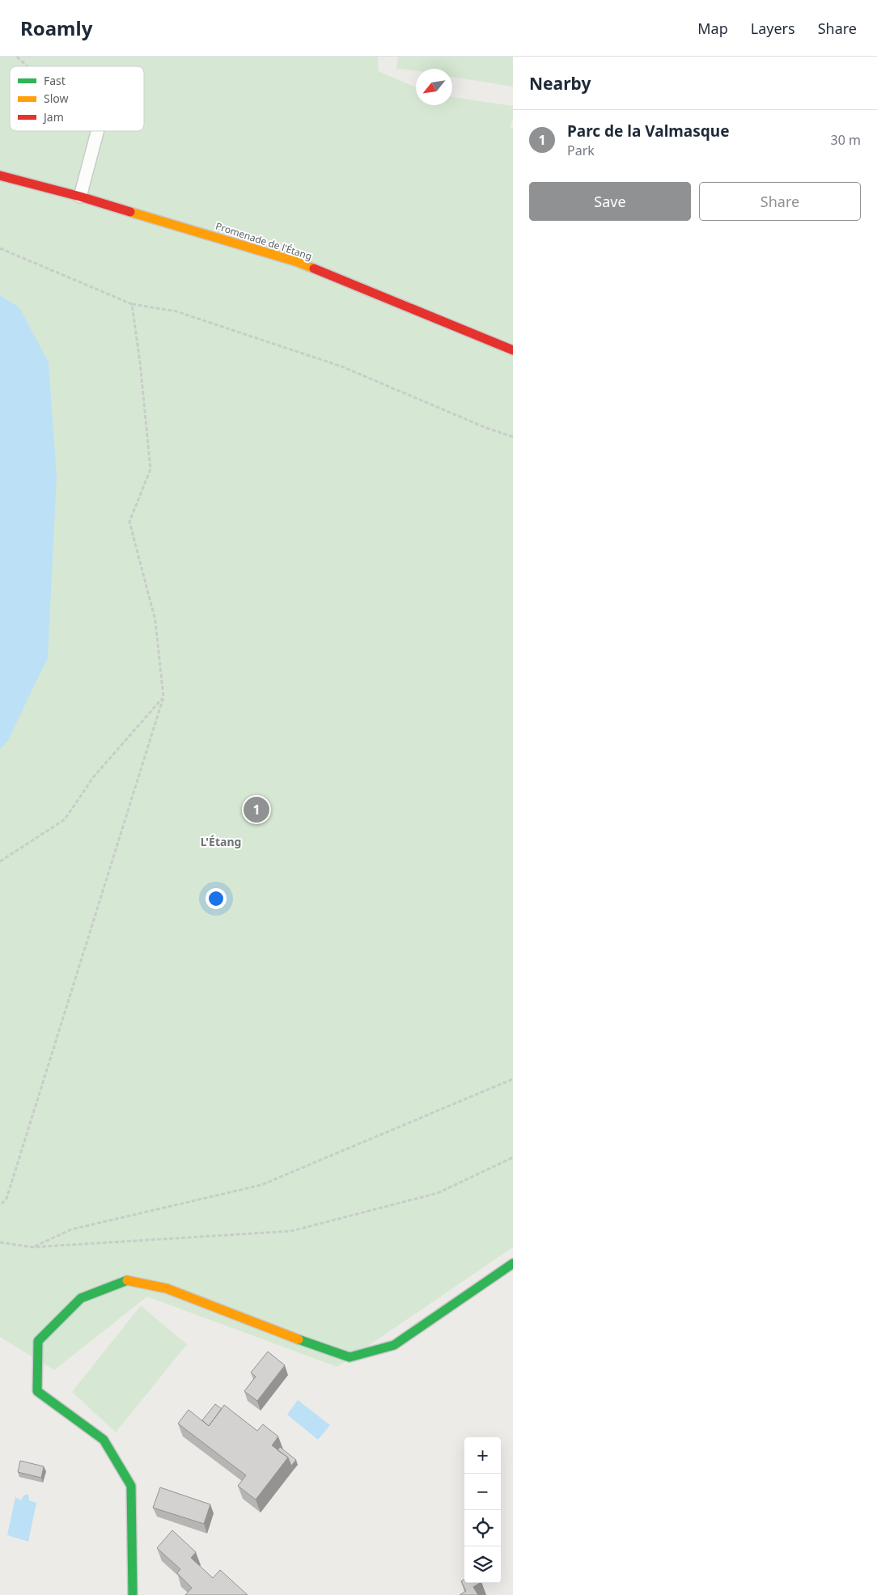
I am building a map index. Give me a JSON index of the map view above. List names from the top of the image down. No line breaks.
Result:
{"streets":{"street":["Promenade de l'Étang"]},"districts":["L'Étang"],"legend":["Fast","Slow","Jam"],"north":"bottom left","page":{"header":"Roamly","nav":["Map","Layers","Share"],"heading":"Nearby","list":[{"mark":"1","name":"Parc de la Valmasque","note":"Park","value":"30 m"}],"buttons":["Save","Share"],"pins":"1","map_buttons":["+","−"]}}
